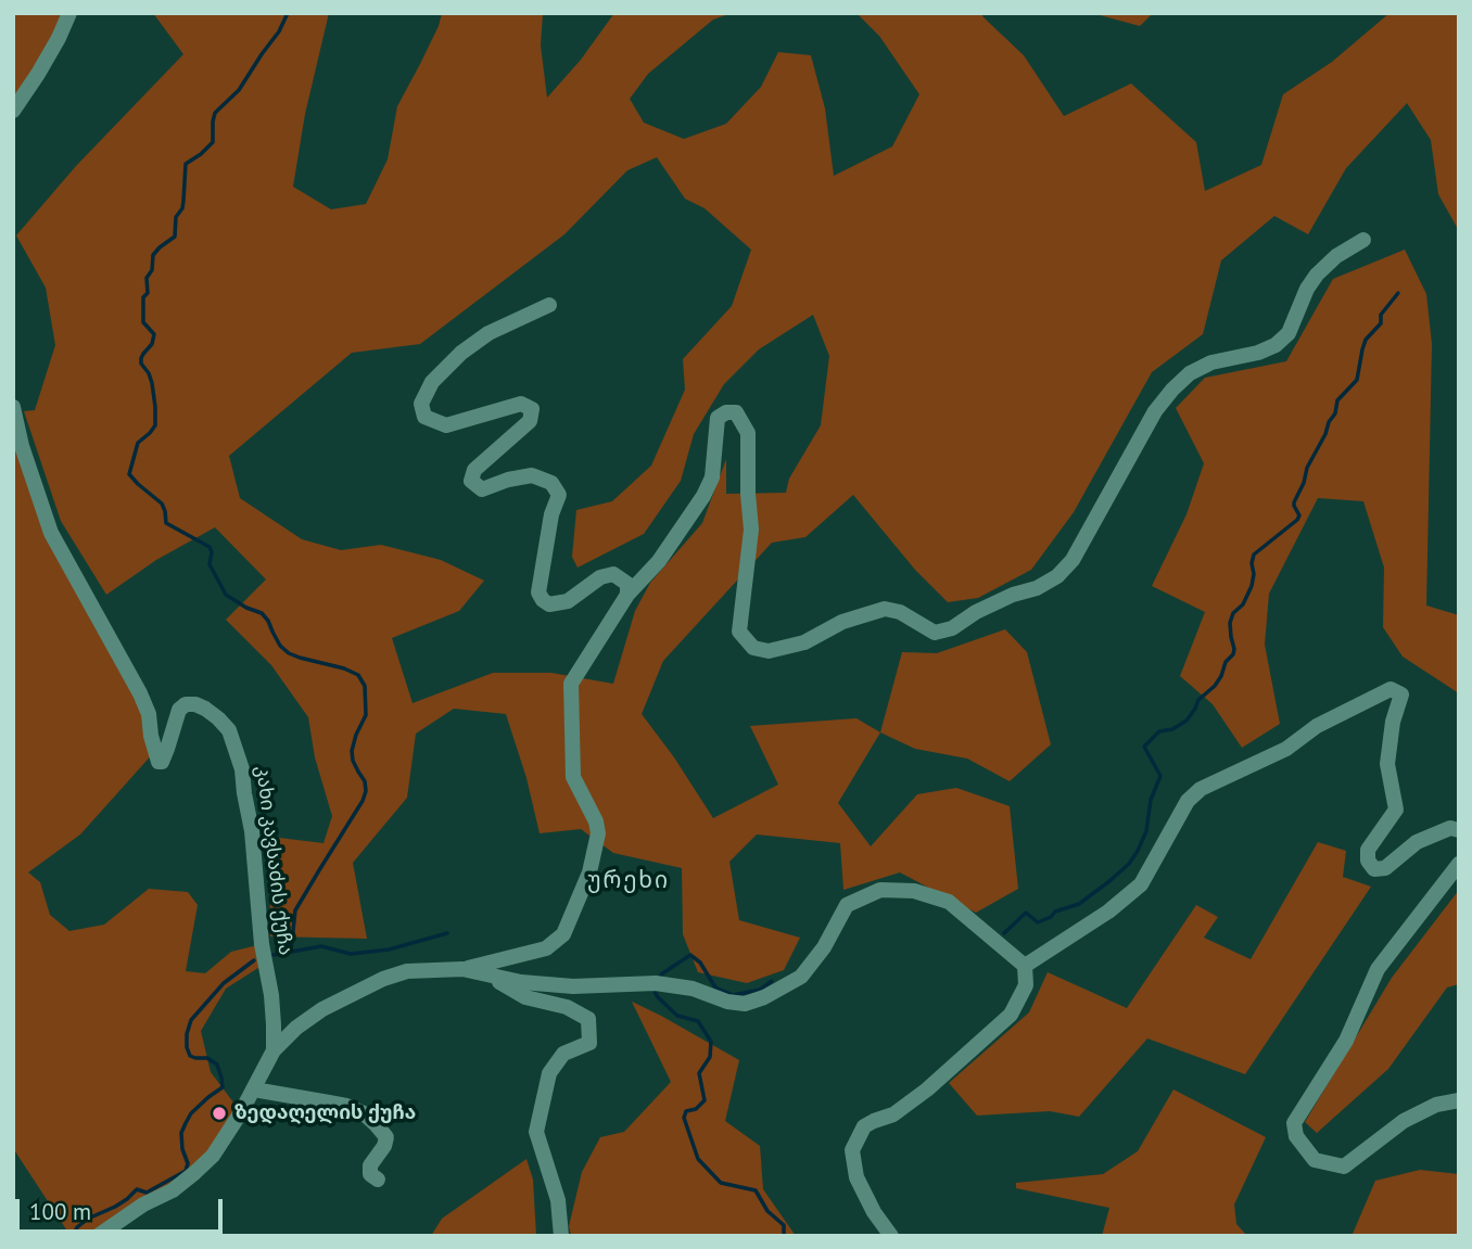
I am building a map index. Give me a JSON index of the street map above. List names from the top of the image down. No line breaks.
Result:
{"streets":{"street":["კახი კავსაძის ქუჩა"]},"districts":["ურეხი"],"places":["ზედაღელის ქუჩა"],"scale_bar":"100 m"}
